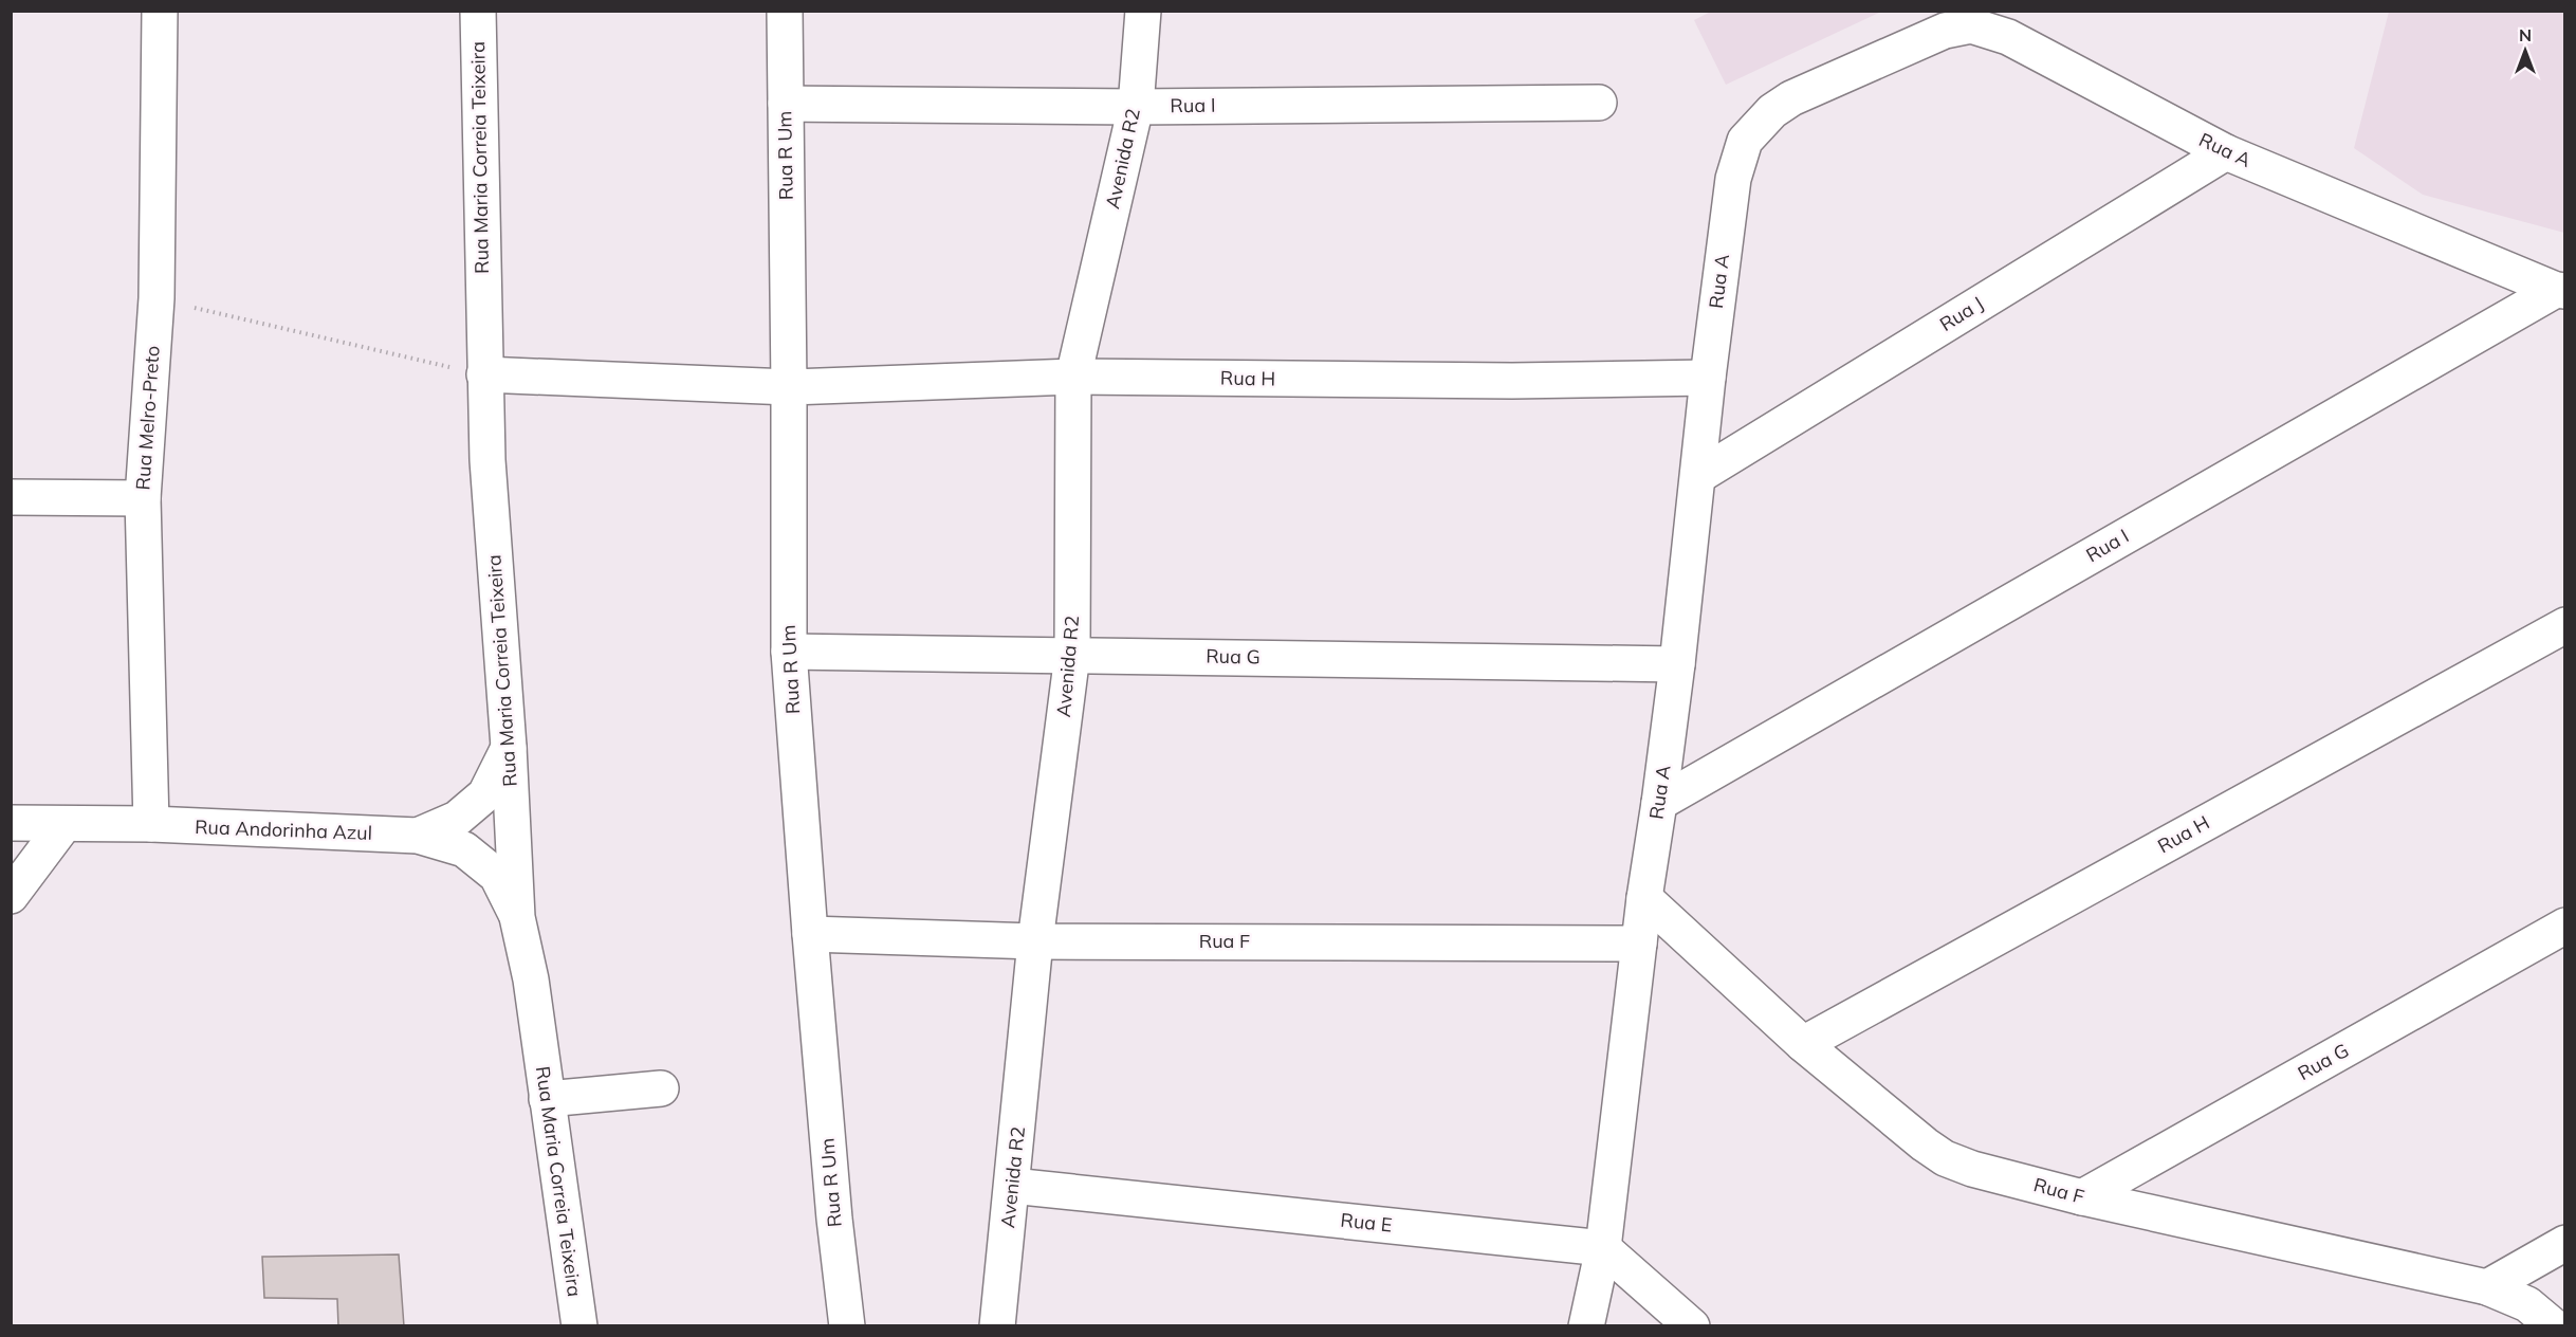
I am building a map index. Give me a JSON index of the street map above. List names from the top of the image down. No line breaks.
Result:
{"streets":{"street":["Rua I","Rua A","Rua R Um","Rua Maria Correia Teixeira","Avenida R2","Rua J","Rua H","Rua Melro-Preto","Rua G","Rua Andorinha Azul","Rua F","Rua E"]},"crossings":[["Rua I","Rua A"],["Rua I","Rua R Um"],["Rua I","Avenida R2"],["Rua A","Rua J"],["Rua A","Rua H"],["Rua A","Rua G"],["Rua A","Rua F"],["Rua A","Rua E"],["Rua R Um","Rua H"],["Rua R Um","Rua G"],["Rua R Um","Rua F"],["Rua Maria Correia Teixeira","Rua H"],["Rua Maria Correia Teixeira","Rua Andorinha Azul"],["Avenida R2","Rua H"],["Avenida R2","Rua G"],["Avenida R2","Rua F"],["Avenida R2","Rua E"],["Rua H","Rua F"],["Rua Melro-Preto","Rua Andorinha Azul"],["Rua G","Rua F"]],"north":"top"}
